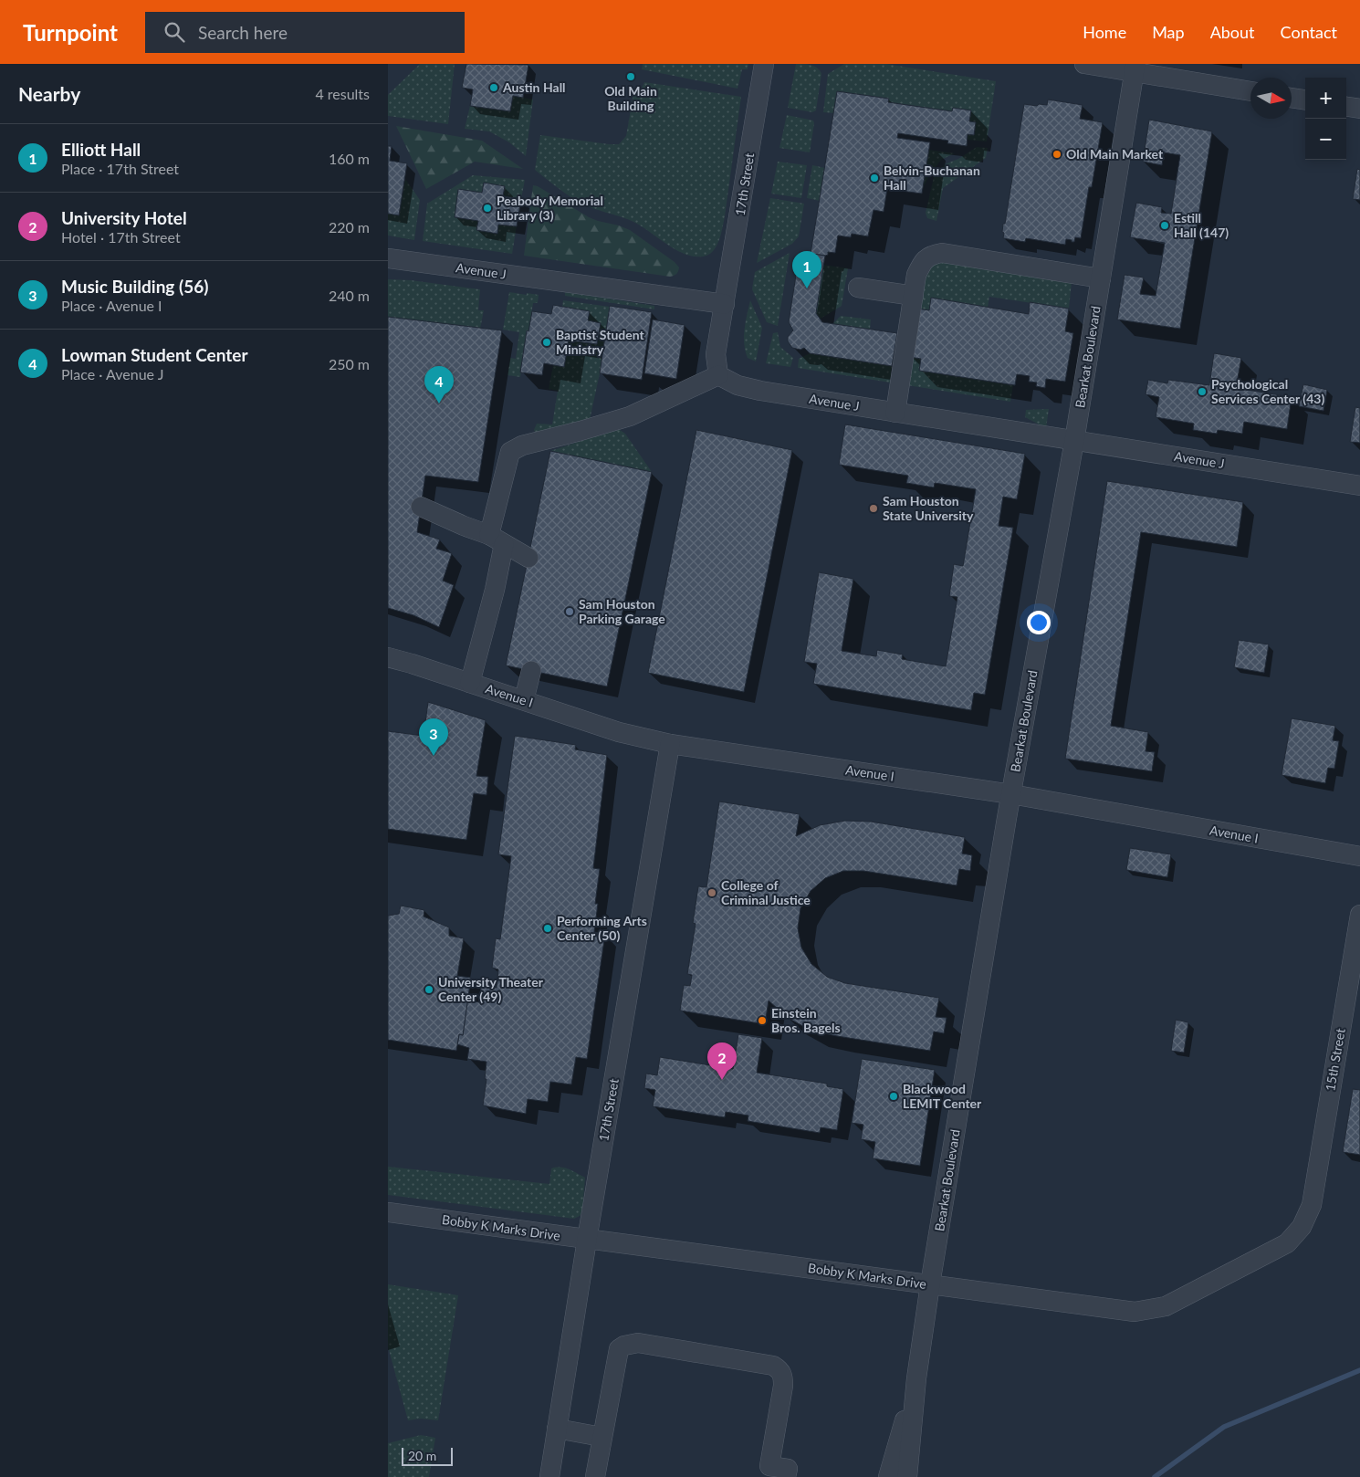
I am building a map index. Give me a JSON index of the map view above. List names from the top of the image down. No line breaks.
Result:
{"streets":{"street":["17th Street","Avenue J","Bearkat Boulevard","Avenue I","15th Street","Bobby K Marks Drive"]},"crossings":[["17th Street","Avenue J"],["17th Street","Avenue I"],["17th Street","Bobby K Marks Drive"],["Avenue J","Bearkat Boulevard"],["Bearkat Boulevard","Avenue I"],["Bearkat Boulevard","Bobby K Marks Drive"],["15th Street","Bobby K Marks Drive"]],"places":["Old Main Building","Austin Hall","Old Main Market","Belvin-Buchanan Hall","Peabody Memorial Library (3)","Estill Hall (147)","Baptist Student Ministry","Psychological Services Center (43)","Sam Houston State University","Sam Houston Parking Garage","College of Criminal Justice","Performing Arts Center (50)","University Theater Center (49)","Einstein Bros. Bagels","Blackwood LEMIT Center"],"scale_bar":"20 m","north":"right","page":{"header":"Turnpoint","search":"Search here","nav":["Home","Map","About","Contact"],"heading":["Nearby","4 results"],"map_buttons":["+","−"],"list":[{"mark":"1","name":"Elliott Hall","note":"Place · 17th Street","value":"160 m"},{"mark":"2","name":"University Hotel","note":"Hotel · 17th Street","value":"220 m"},{"mark":"3","name":"Music Building (56)","note":"Place · Avenue I","value":"240 m"},{"mark":"4","name":"Lowman Student Center","note":"Place · Avenue J","value":"250 m"}],"pins":["1","4","3","2"],"scale":"20 m"}}
